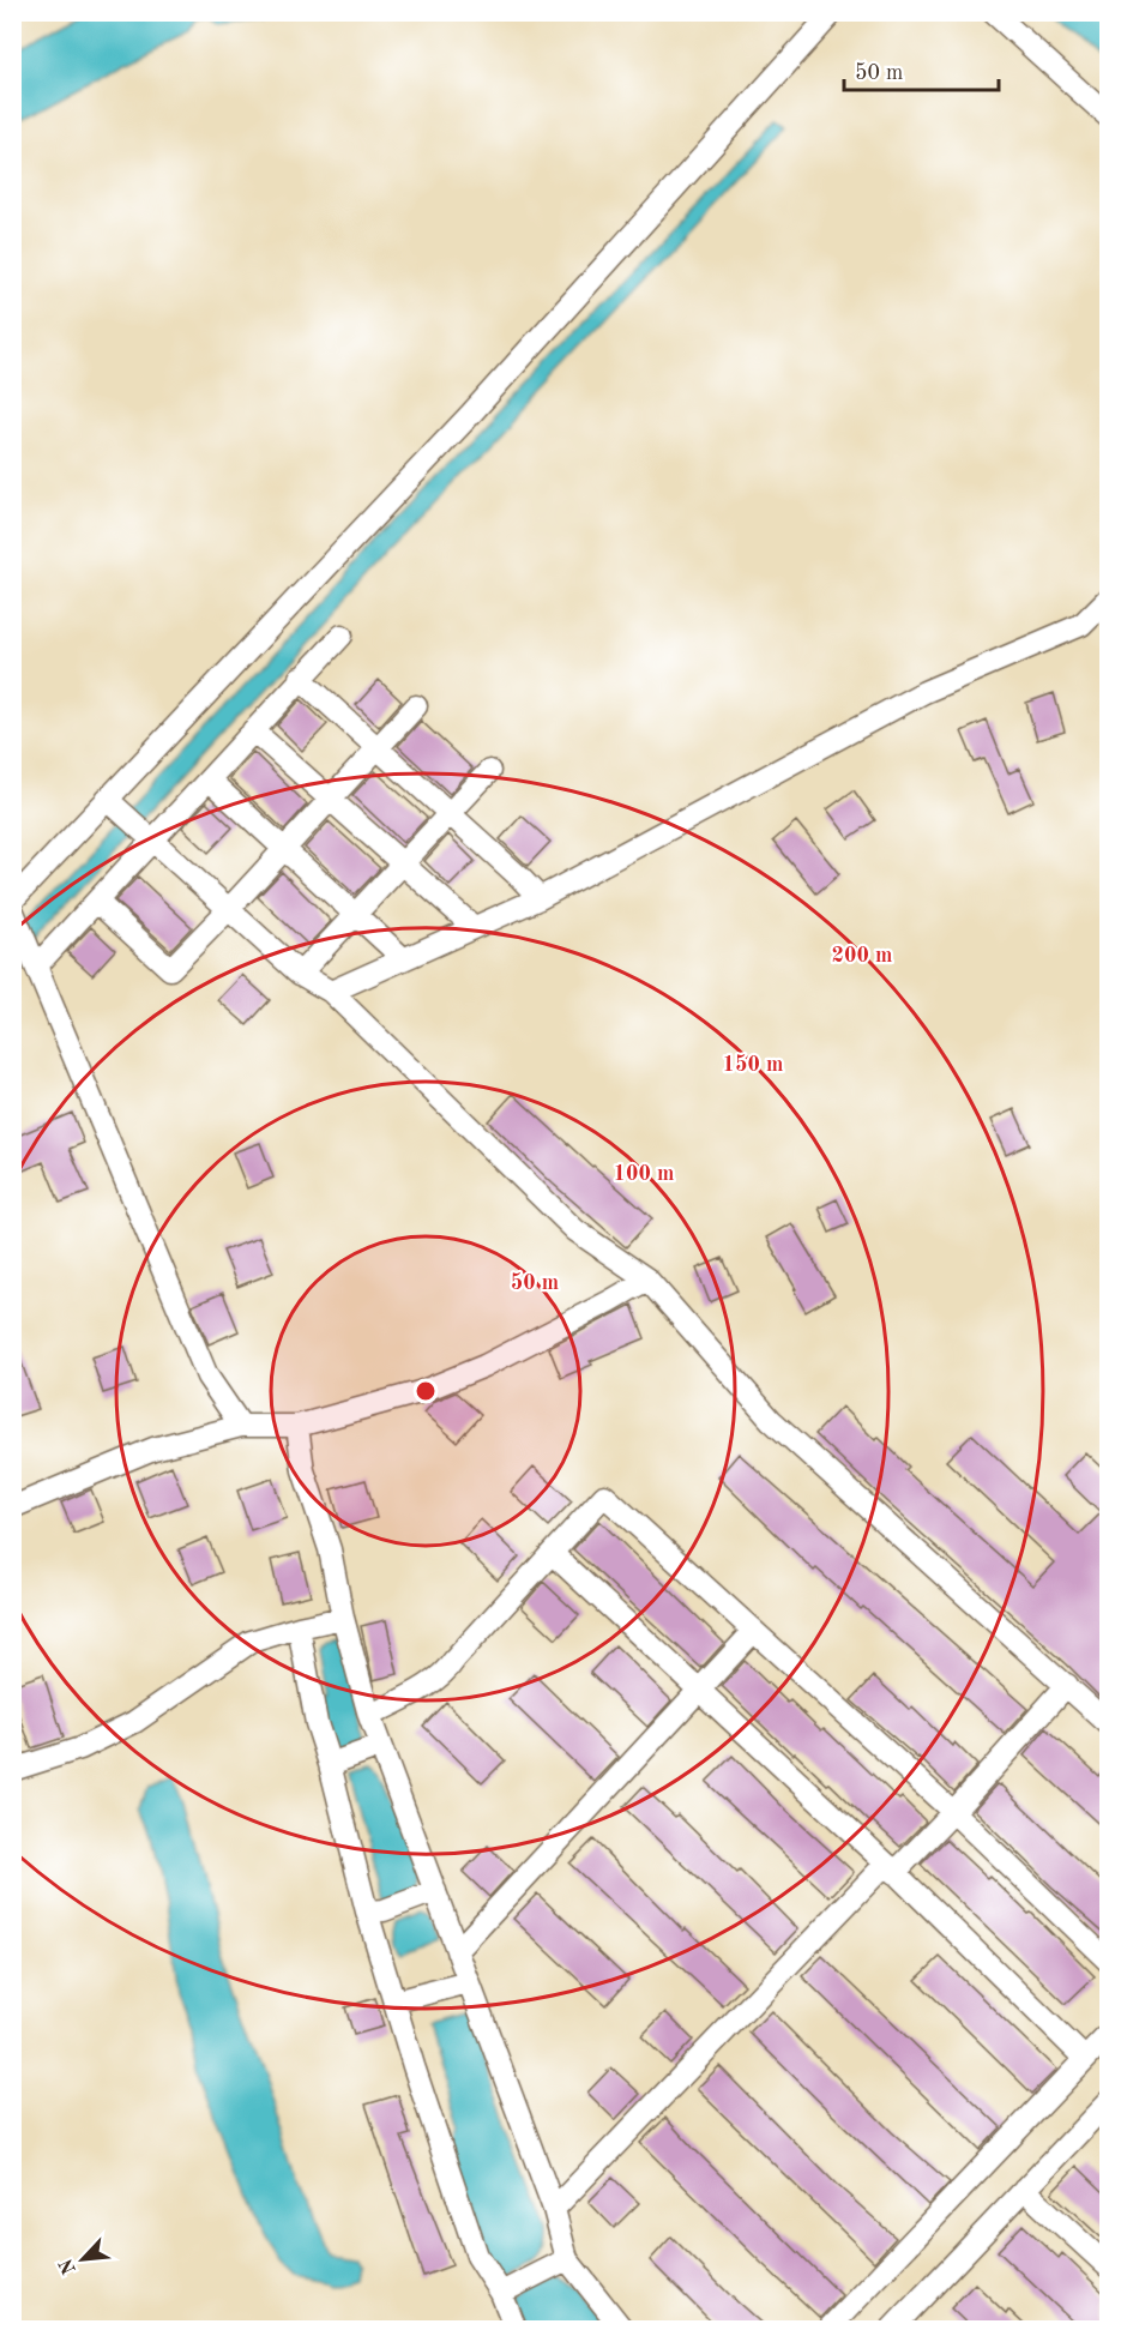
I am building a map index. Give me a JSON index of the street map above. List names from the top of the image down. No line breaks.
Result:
{"scale_bar":"50 m","north":"bottom left","rings":["200 m","150 m","100 m","50 m"]}
